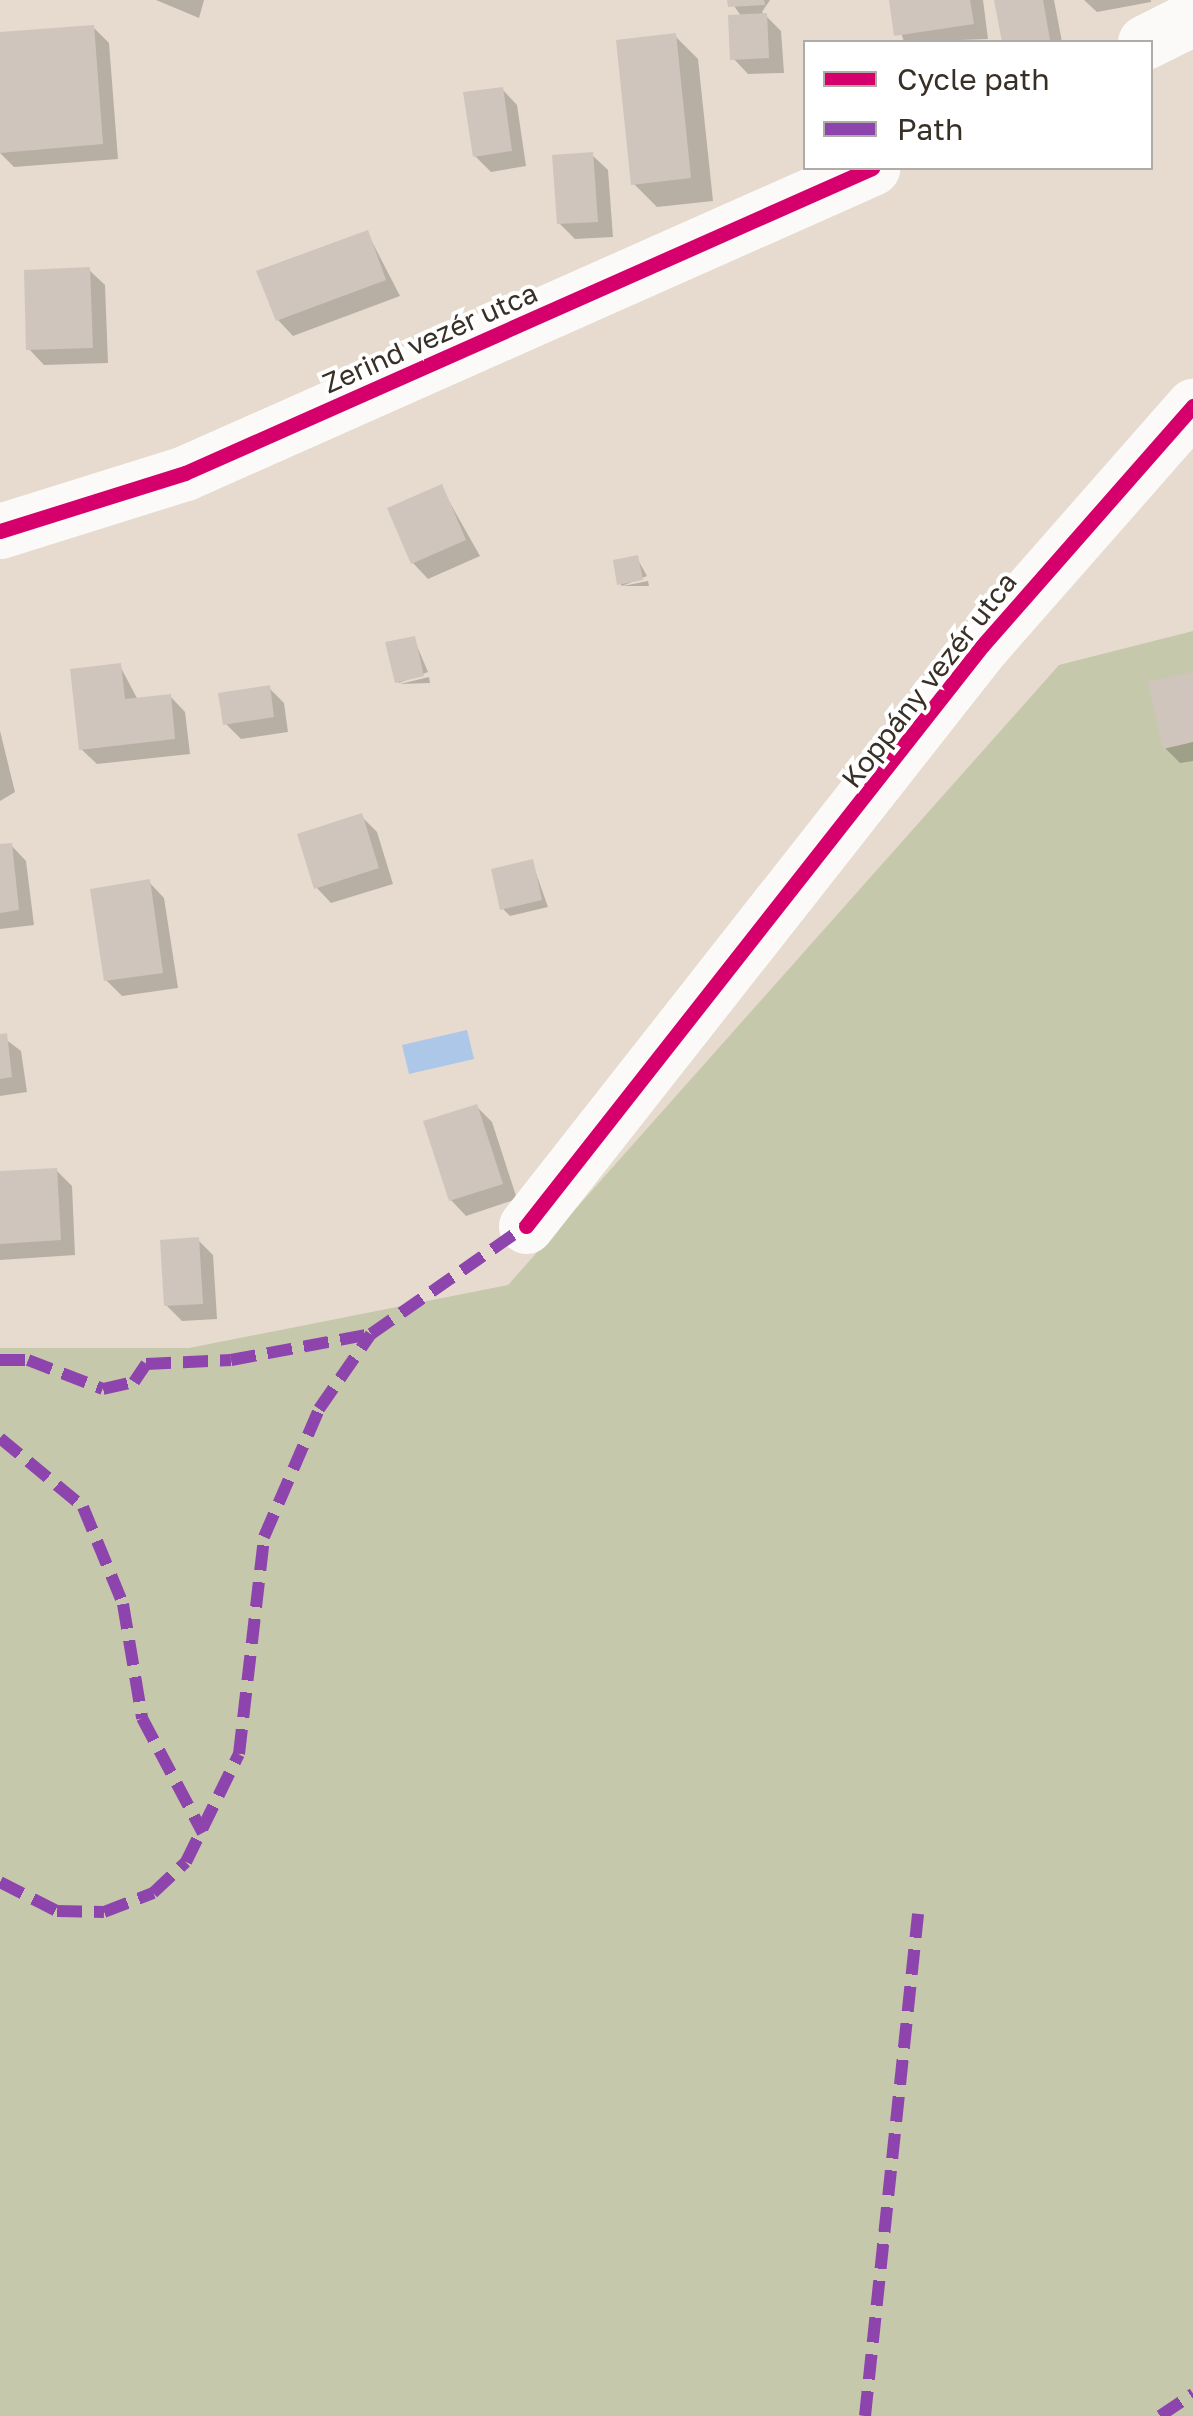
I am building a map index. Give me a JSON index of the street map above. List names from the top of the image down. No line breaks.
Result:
{"streets":{"street":["Zerind vezér utca","Koppány vezér utca"]},"legend":["Cycle path","Path"]}
